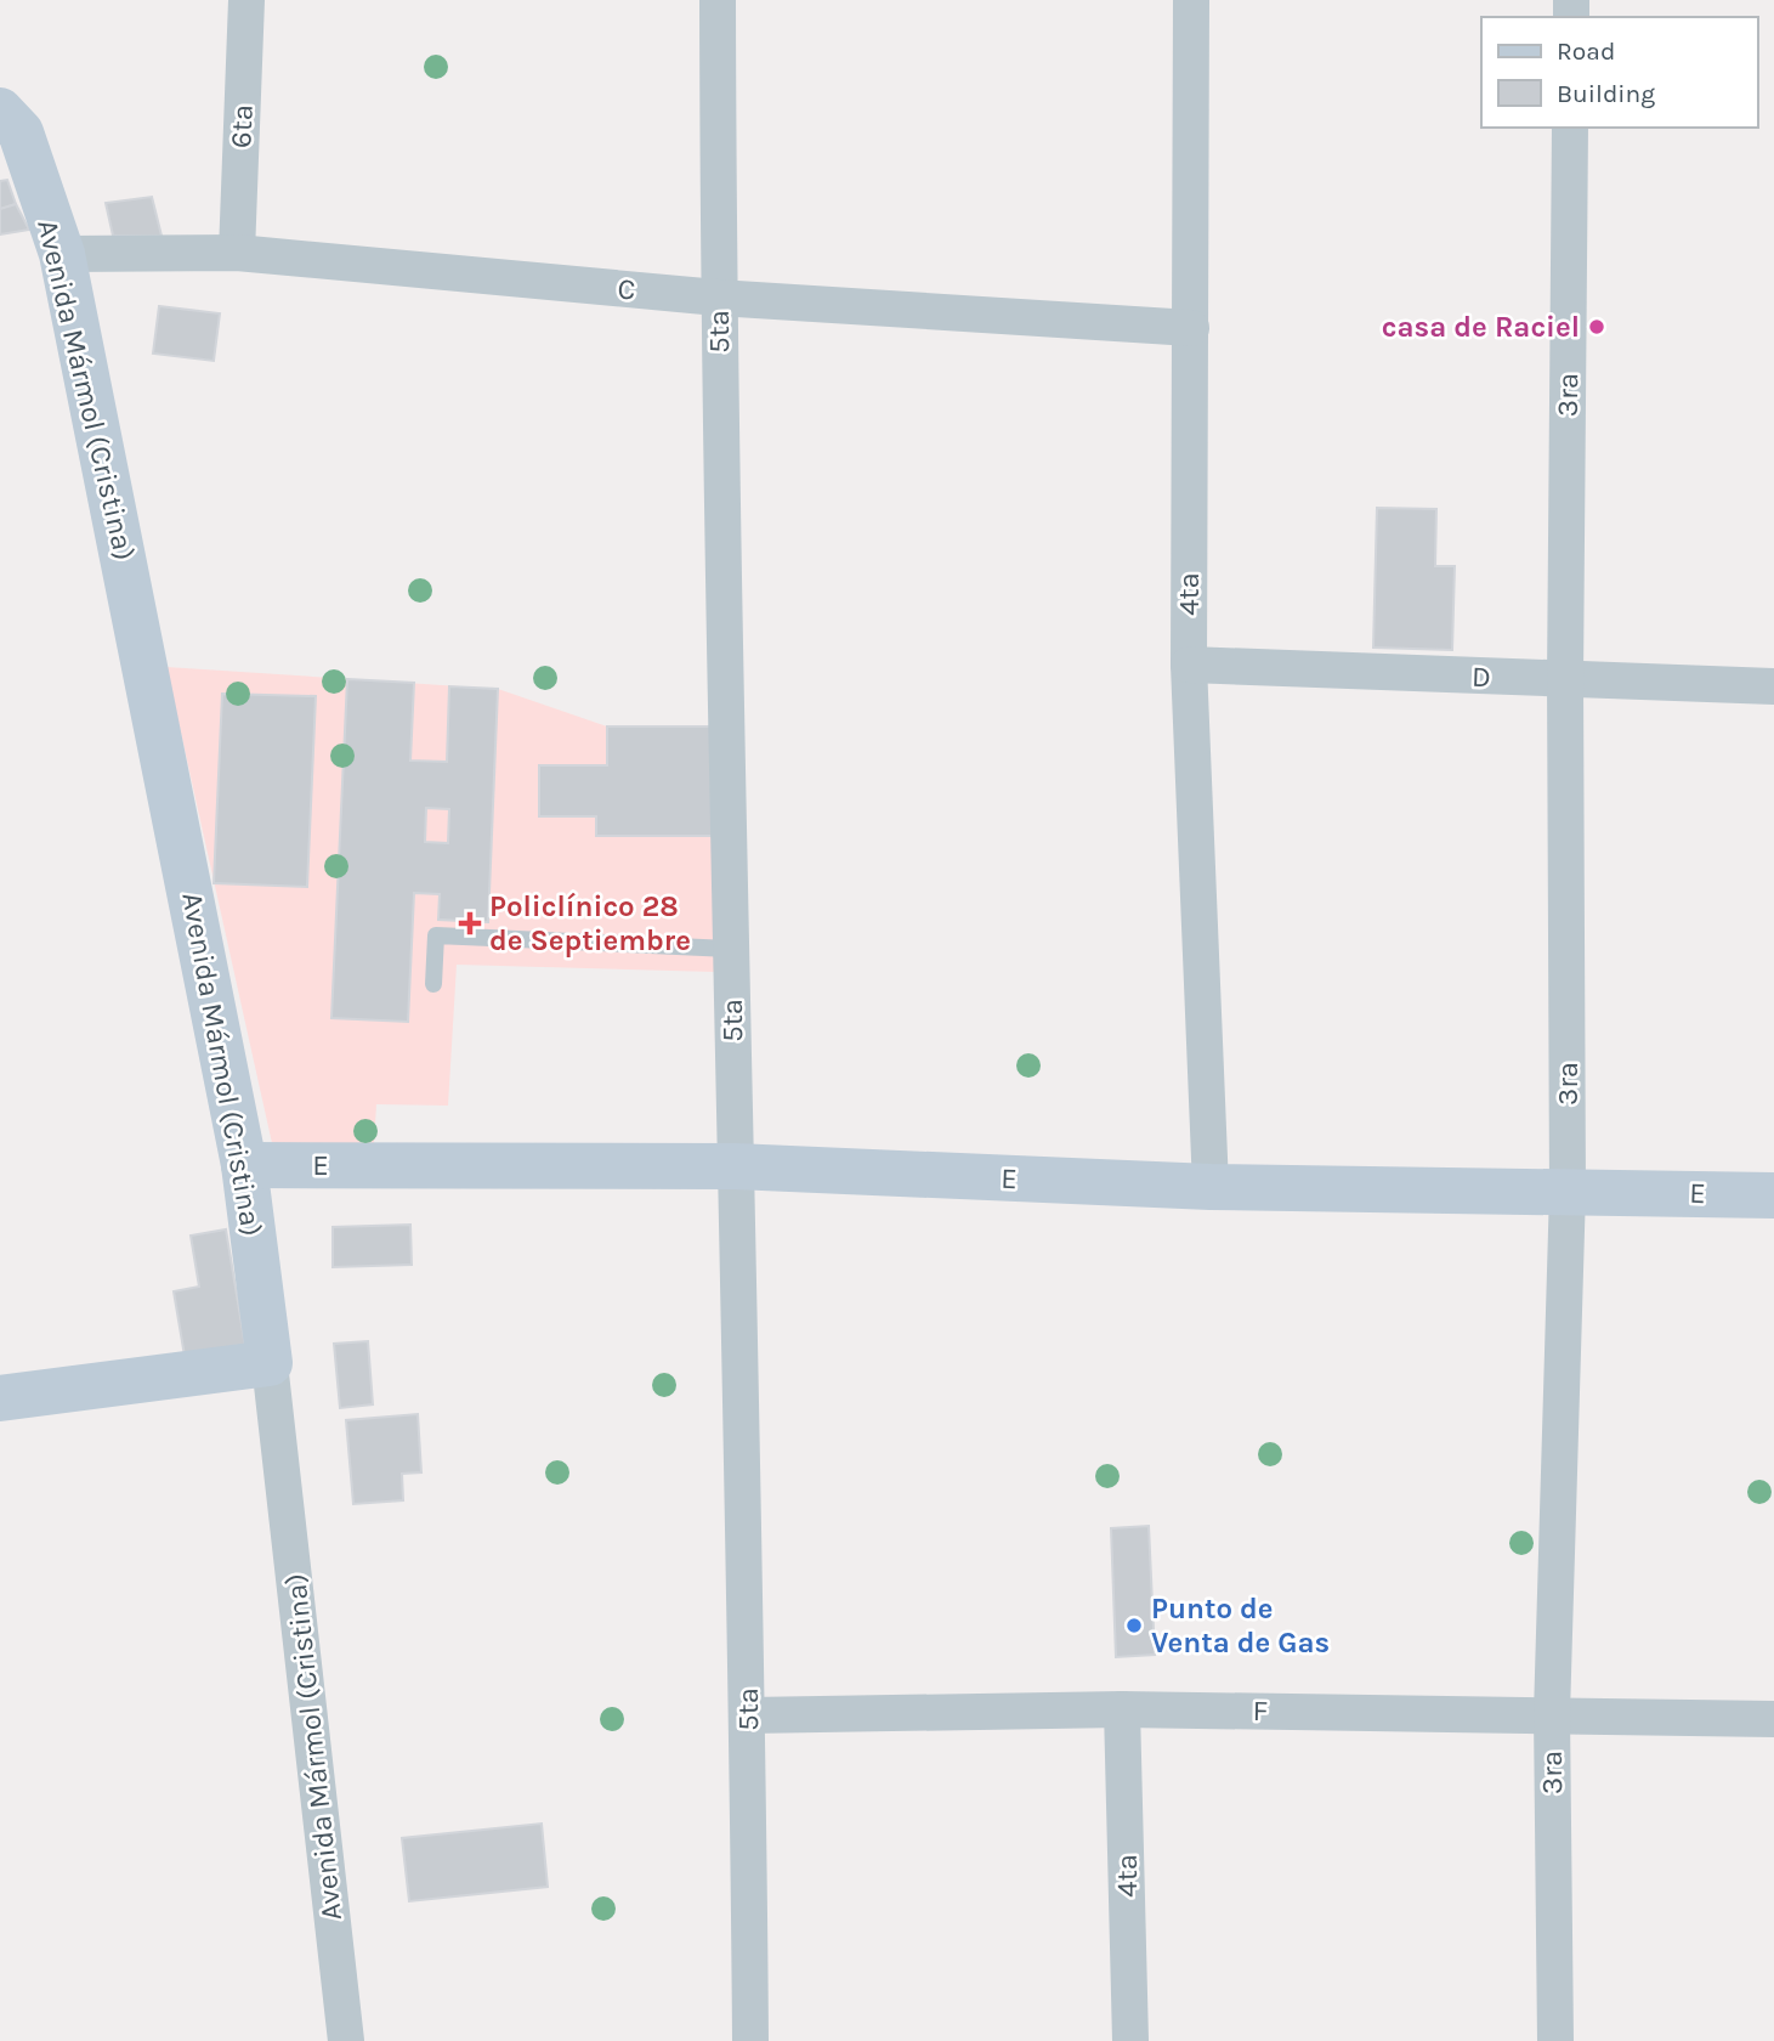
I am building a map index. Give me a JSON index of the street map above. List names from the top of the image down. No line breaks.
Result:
{"streets":{"main road":["Avenida Mármol (Cristina)","E"],"street":["6ta","C","5ta","3ra","4ta","D","F"]},"crossings":[["6ta","C"],["C","5ta"],["C","Avenida Mármol (Cristina)"],["C","4ta"],["5ta","E"],["5ta","F"],["Avenida Mármol (Cristina)","E"],["3ra","D"],["3ra","E"],["3ra","F"],["4ta","D"],["4ta","E"],["4ta","F"]],"places":{"other":["casa de Raciel","Punto de Venta de Gas"],"health":["Policlínico 28 de Septiembre"]},"legend":["Road","Building"]}
